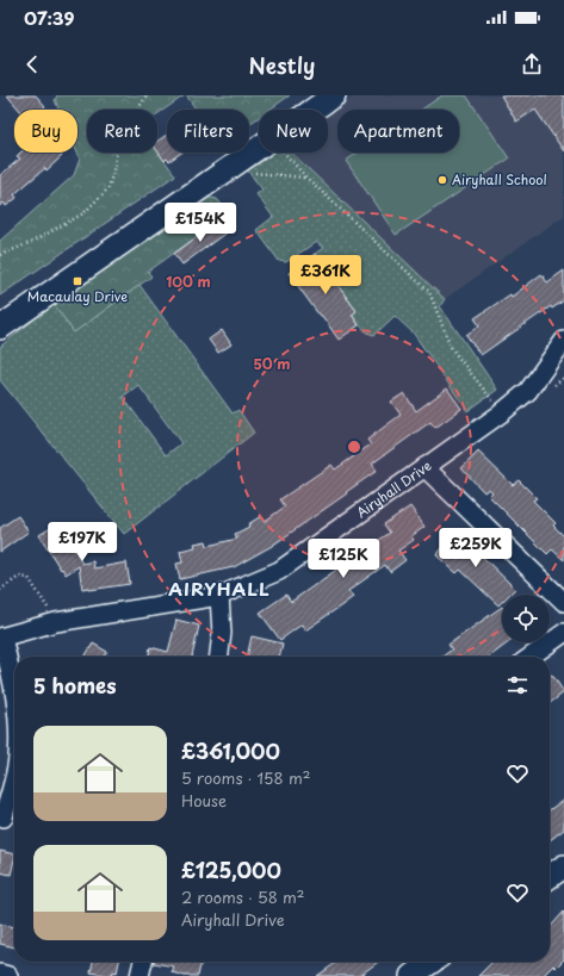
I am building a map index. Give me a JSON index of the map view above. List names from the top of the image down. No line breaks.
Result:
{"streets":{"street":["Airyhall Drive"]},"districts":["AIRYHALL"],"places":{"other":["Airyhall School"],"transit":["Macaulay Drive"]},"page":{"status":"07:39","header":"Nestly","chip":["Buy","Rent","Filters","New","Apartment"],"price":["£154K","£361K","£197K","£259K","£125K"],"heading":"5 homes","list":[{"name":"£361,000","note":"5 rooms · 158 m² · House"},{"name":"£125,000","note":"2 rooms · 58 m² · Airyhall Drive"}]},"rings":["100 m","50 m"]}
